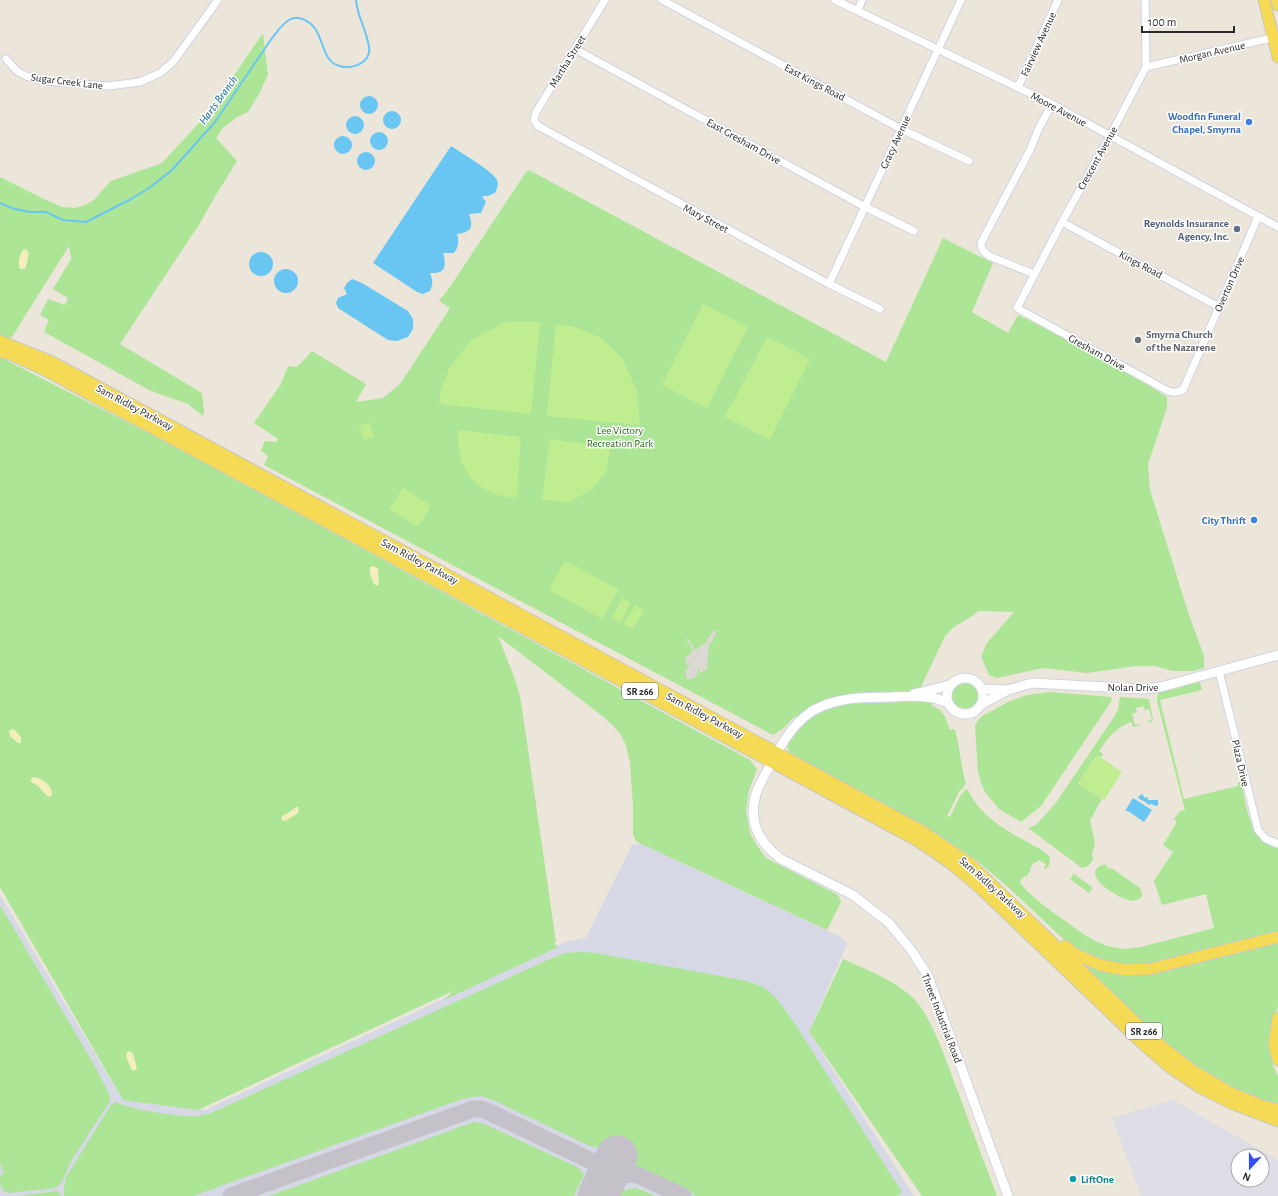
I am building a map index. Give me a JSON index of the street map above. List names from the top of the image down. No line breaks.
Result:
{"streets":{"main road":["Sam Ridley Parkway","SR 266"],"street":["Fairview Avenue","Morgan Avenue","Martha Street","Sugar Creek Lane","East Kings Road","Moore Avenue","East Gresham Drive","Gracy Avenue","Crescent Avenue","Mary Street","Kings Road","Overton Drive","Gresham Drive","Nolan Drive","Plaza Drive","Threet Industrial Road"]},"crossings":[["Fairview Avenue","Moore Avenue"],["Morgan Avenue","Crescent Avenue"],["Martha Street","East Gresham Drive"],["Martha Street","Mary Street"],["East Kings Road","Gracy Avenue"],["Moore Avenue","Gracy Avenue"],["Moore Avenue","Crescent Avenue"],["Moore Avenue","Overton Drive"],["East Gresham Drive","Gracy Avenue"],["Gracy Avenue","Mary Street"],["Crescent Avenue","Kings Road"],["Crescent Avenue","Gresham Drive"],["Kings Road","Overton Drive"],["Overton Drive","Gresham Drive"],["Sam Ridley Parkway","Threet Industrial Road"],["Nolan Drive","Plaza Drive"]],"water":["Harts Branch"],"parks":["Lee Victory Recreation Park"],"places":["Woodfin Funeral Chapel, Smyrna","Reynolds Insurance Agency, Inc.","Smyrna Church of the Nazarene","City Thrift","LiftOne"],"scale_bar":"100 m","north":"bottom"}
